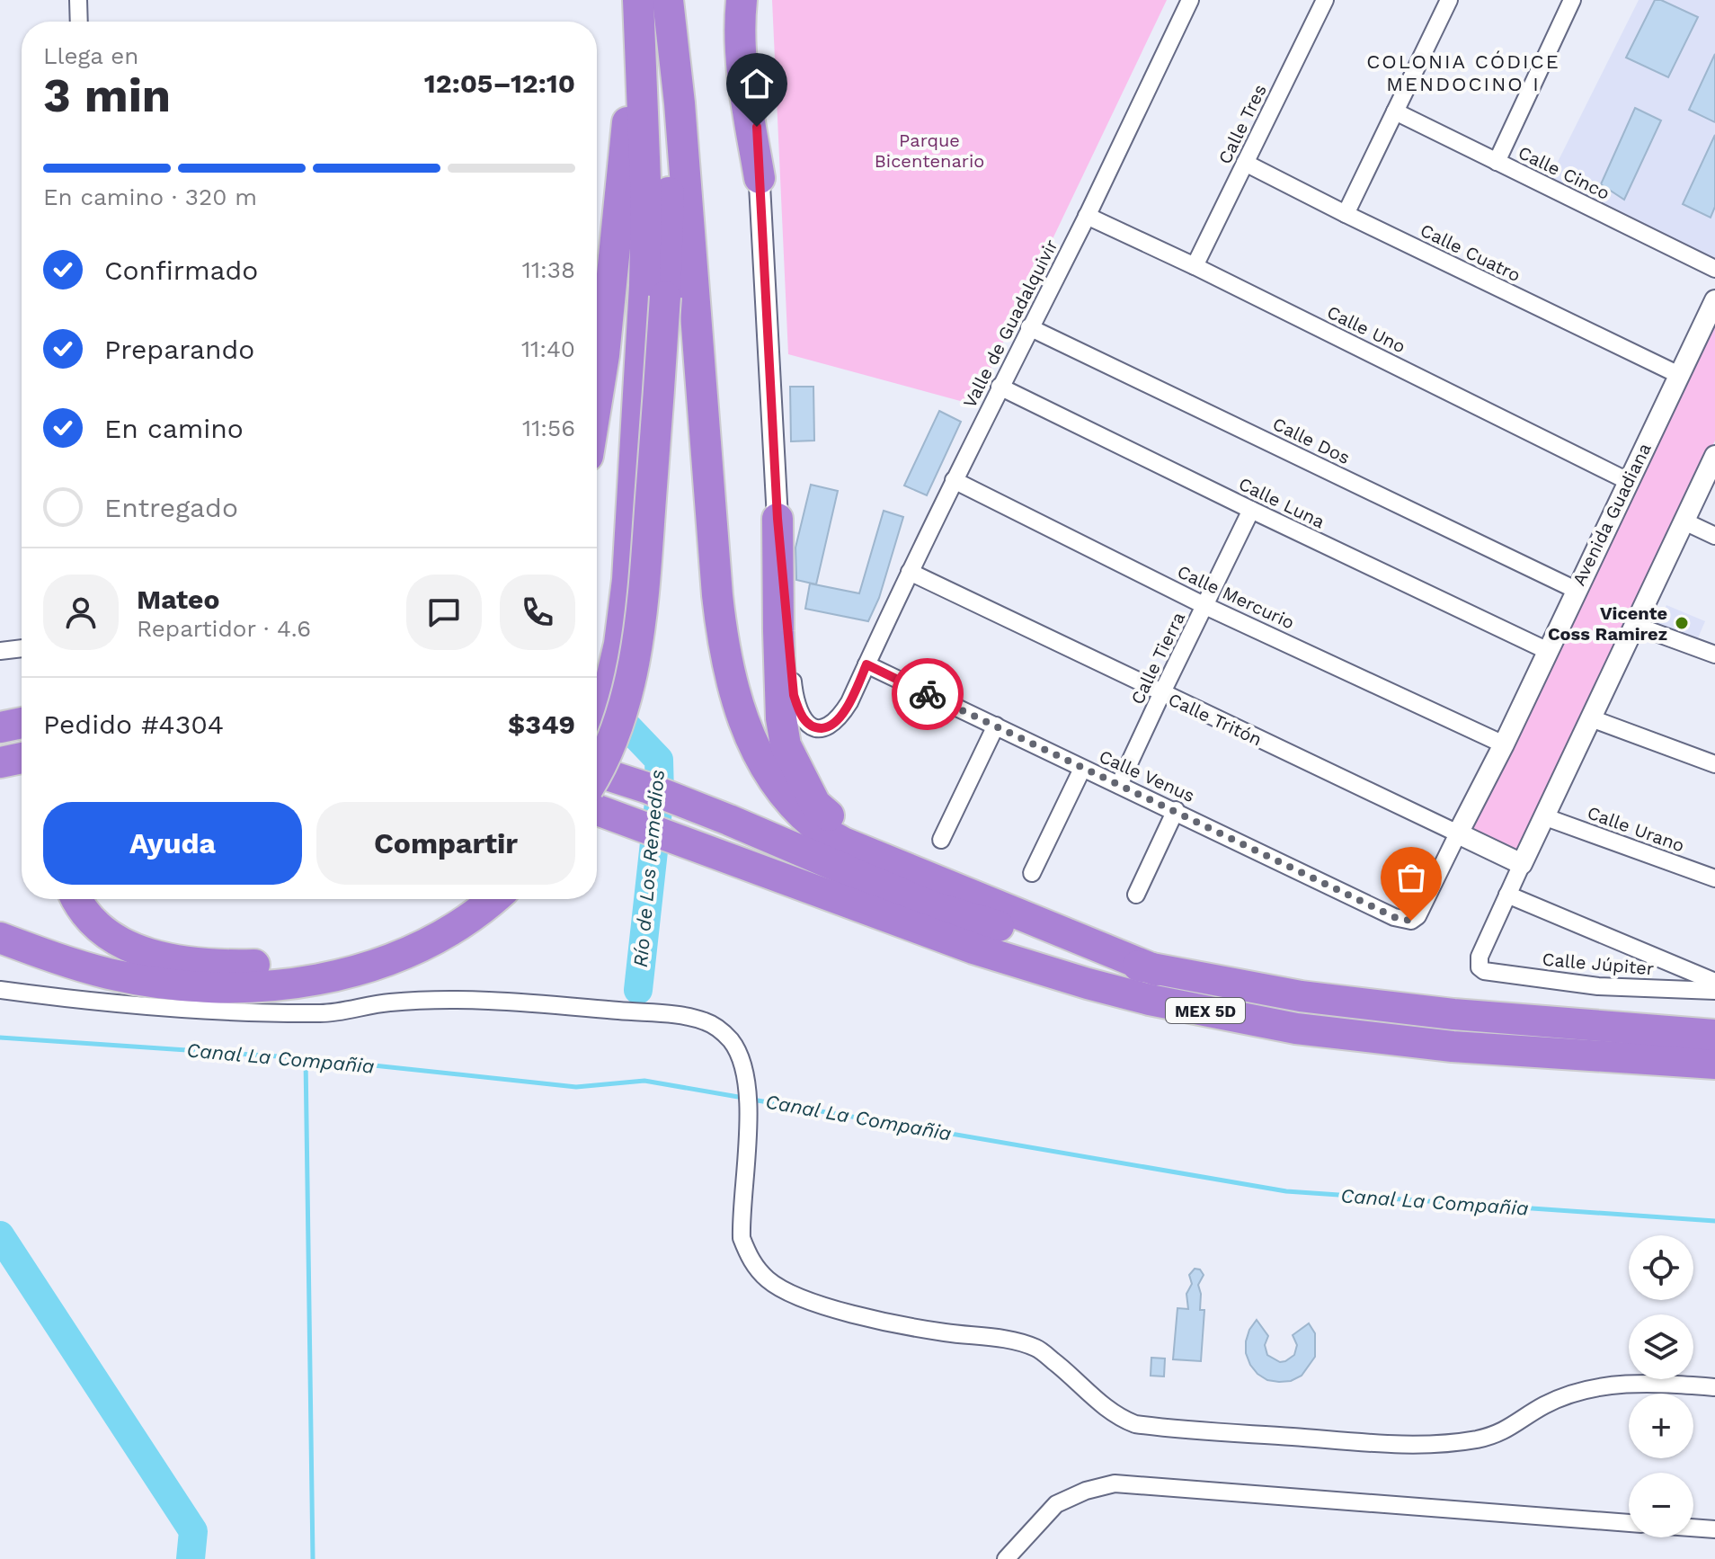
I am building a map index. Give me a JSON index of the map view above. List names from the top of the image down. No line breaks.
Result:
{"streets":{"highway":["MEX 5D"],"street":["Calle Tres","Calle Cinco","Calle Cuatro","Valle de Guadalquivir","Calle Uno","Calle Dos","Calle Luna","Avenida Guadiana","Calle Mercurio","Calle Tierra","Calle Tritón","Calle Venus","Calle Urano","Calle Júpiter"]},"crossings":[["Calle Tres","Calle Cuatro"],["Calle Tres","Calle Uno"],["Calle Cuatro","Avenida Guadiana"],["Valle de Guadalquivir","Calle Uno"],["Valle de Guadalquivir","Calle Dos"],["Valle de Guadalquivir","Calle Luna"],["Valle de Guadalquivir","Calle Mercurio"],["Valle de Guadalquivir","Calle Tritón"],["Valle de Guadalquivir","Calle Venus"],["Calle Uno","Avenida Guadiana"],["Calle Dos","Avenida Guadiana"],["Calle Luna","Avenida Guadiana"],["Calle Luna","Calle Tierra"],["Avenida Guadiana","Calle Mercurio"],["Avenida Guadiana","Calle Tritón"],["Avenida Guadiana","Calle Venus"],["Calle Mercurio","Calle Tierra"],["Calle Tierra","Calle Tritón"],["Calle Tierra","Calle Venus"]],"districts":["COLONIA CÓDICE MENDOCINO I"],"water":["Río de Los Remedios","Canal La Compañia"],"parks":["Parque Bicentenario"],"places":["Vicente Coss Ramirez"],"page":{"heading":["3 min","Llega en","12:05–12:10"],"panel":["Mateo","Repartidor · 4.6","Pedido #4304","$349"],"bar":"En camino · 320 m","list":[["Confirmado","11:38"],["Preparando","11:40"],["En camino","11:56"],"Entregado"],"buttons":["Ayuda","Compartir"],"map_buttons":["+","−"]}}
